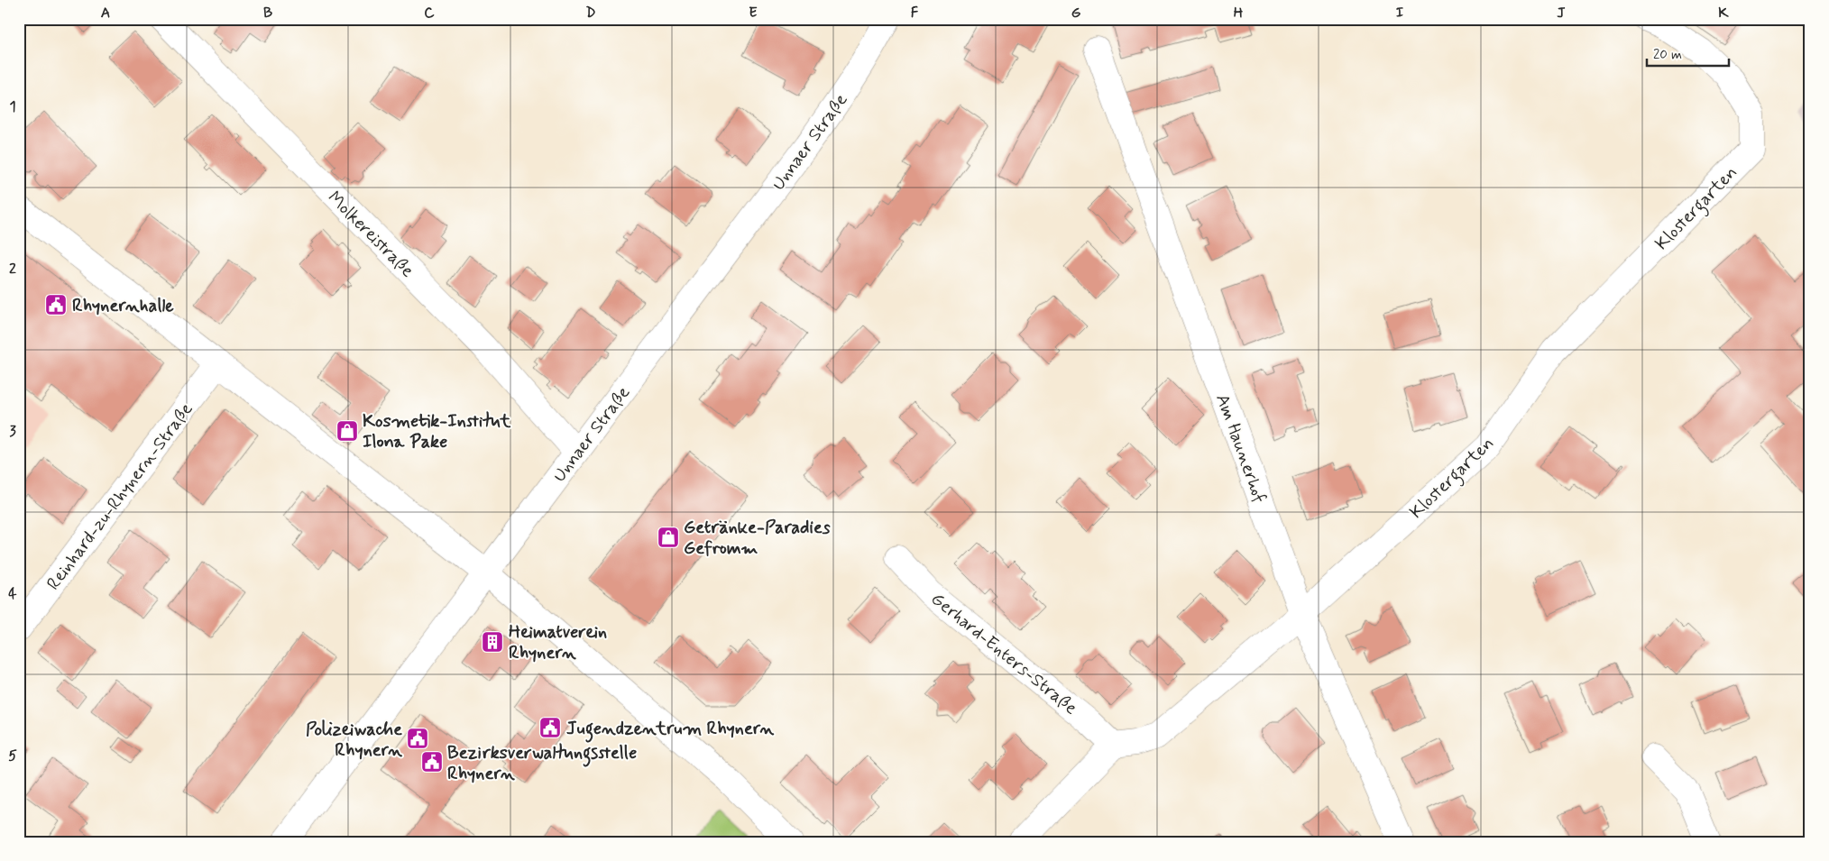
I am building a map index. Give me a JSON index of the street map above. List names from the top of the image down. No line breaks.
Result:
{"streets":{"street":["Unnaer Straße","Klostergarten","Molkereistraße","Am Haunerhof","Reinhard-zu-Rhynern-Straße","Gerhard-Enters-Straße"]},"crossings":[["Unnaer Straße","Molkereistraße"],["Klostergarten","Am Haunerhof"],["Klostergarten","Gerhard-Enters-Straße"]],"places":{"public building":["Rhynernhalle","Jugendzentrum Rhynern","Polizeiwache Rhynern","Bezirksverwaltungsstelle Rhynern"],"shop":["Kosmetik-Institut Ilona Pake","Getränke-Paradies Gefromm"],"building":["Heimatverein Rhynern"]},"scale_bar":"20 m","grid":{"columns":["A","B","C","D","E","F","G","H","I","J","K"],"rows":["1","2","3","4","5"]}}
